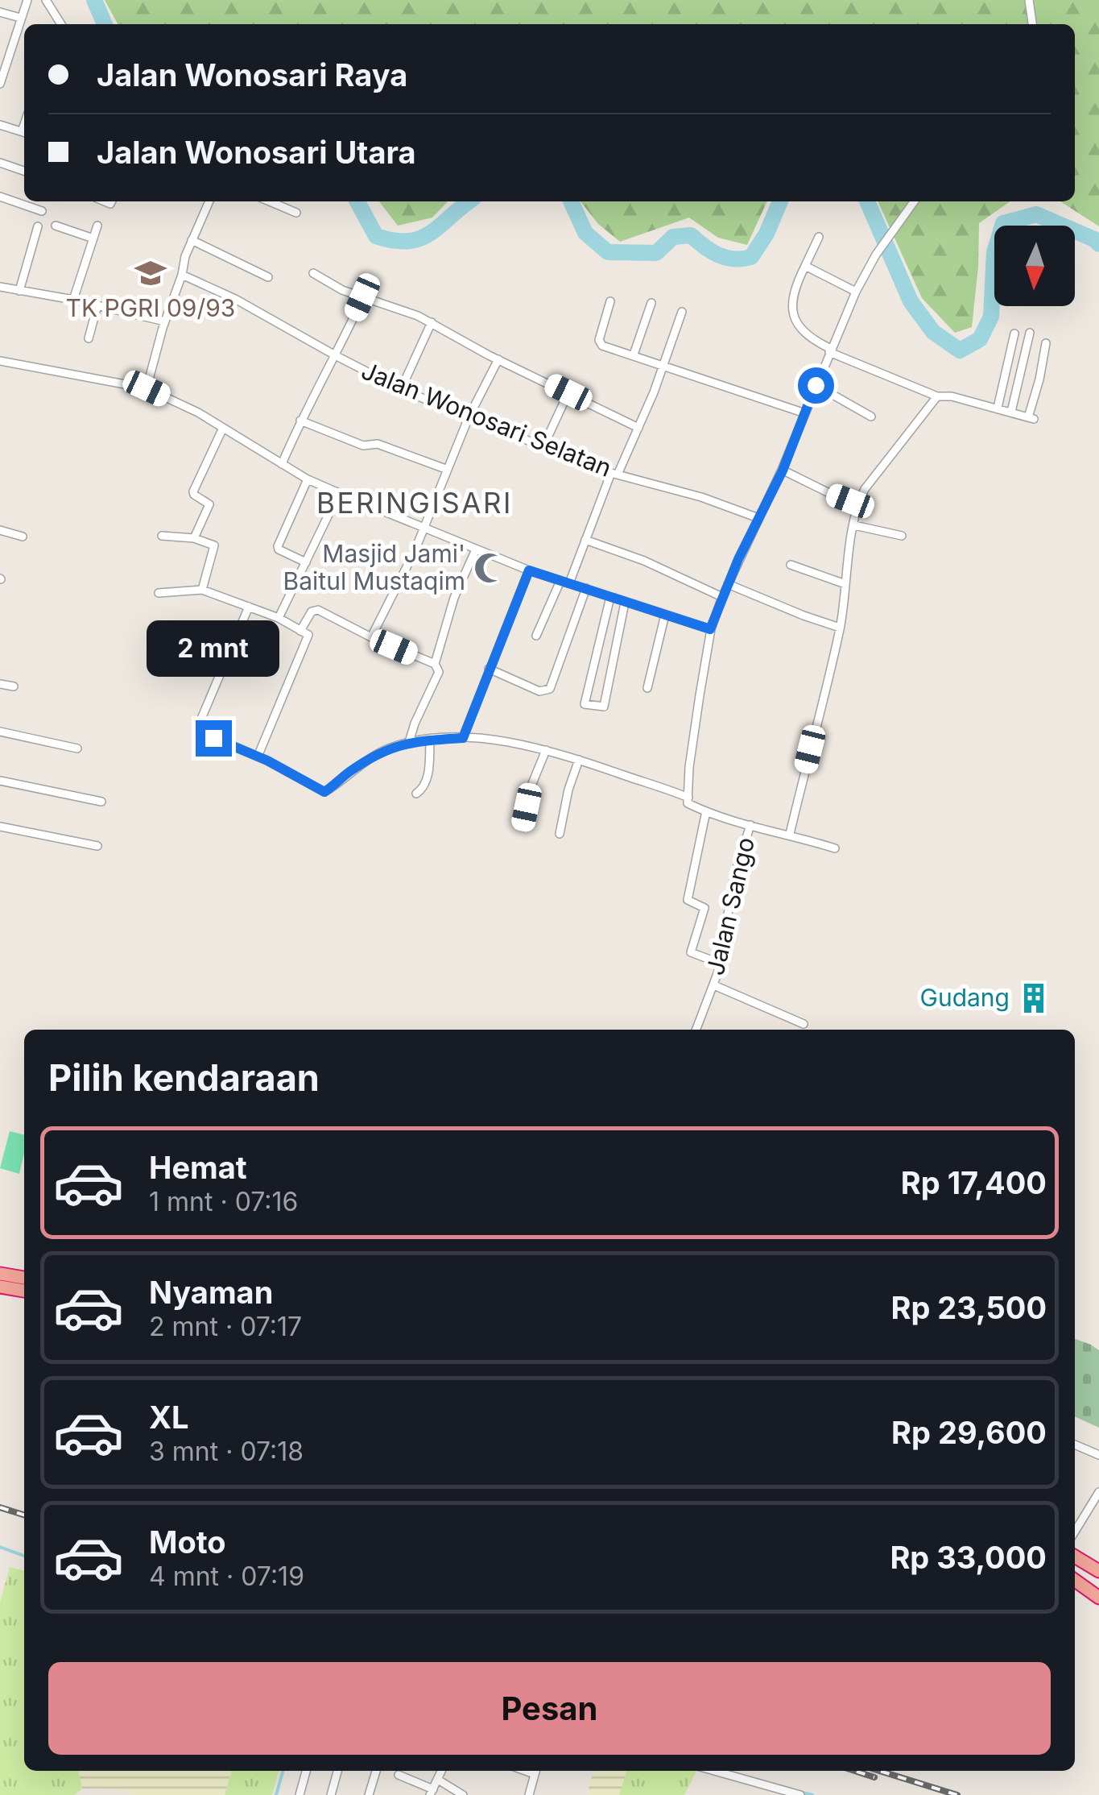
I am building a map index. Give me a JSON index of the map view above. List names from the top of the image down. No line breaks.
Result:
{"streets":{"street":["Jalan Wonosari Selatan","Jalan Sango"]},"districts":["BERINGISARI"],"places":{"school or university":["TK PGRI 09/93"],"mosque":["Masjid Jami' Baitul Mustaqim"],"building":["Gudang"]},"north":"bottom","page":{"banner":["Jalan Wonosari Raya","Jalan Wonosari Utara"],"bubble":"2 mnt","heading":"Pilih kendaraan","list":[{"name":"Hemat","note":"1 mnt · 07:16","value":"Rp 17,400"},{"name":"Nyaman","note":"2 mnt · 07:17","value":"Rp 23,500"},{"name":"XL","note":"3 mnt · 07:18","value":"Rp 29,600"},{"name":"Moto","note":"4 mnt · 07:19","value":"Rp 33,000"}],"buttons":"Pesan"}}
